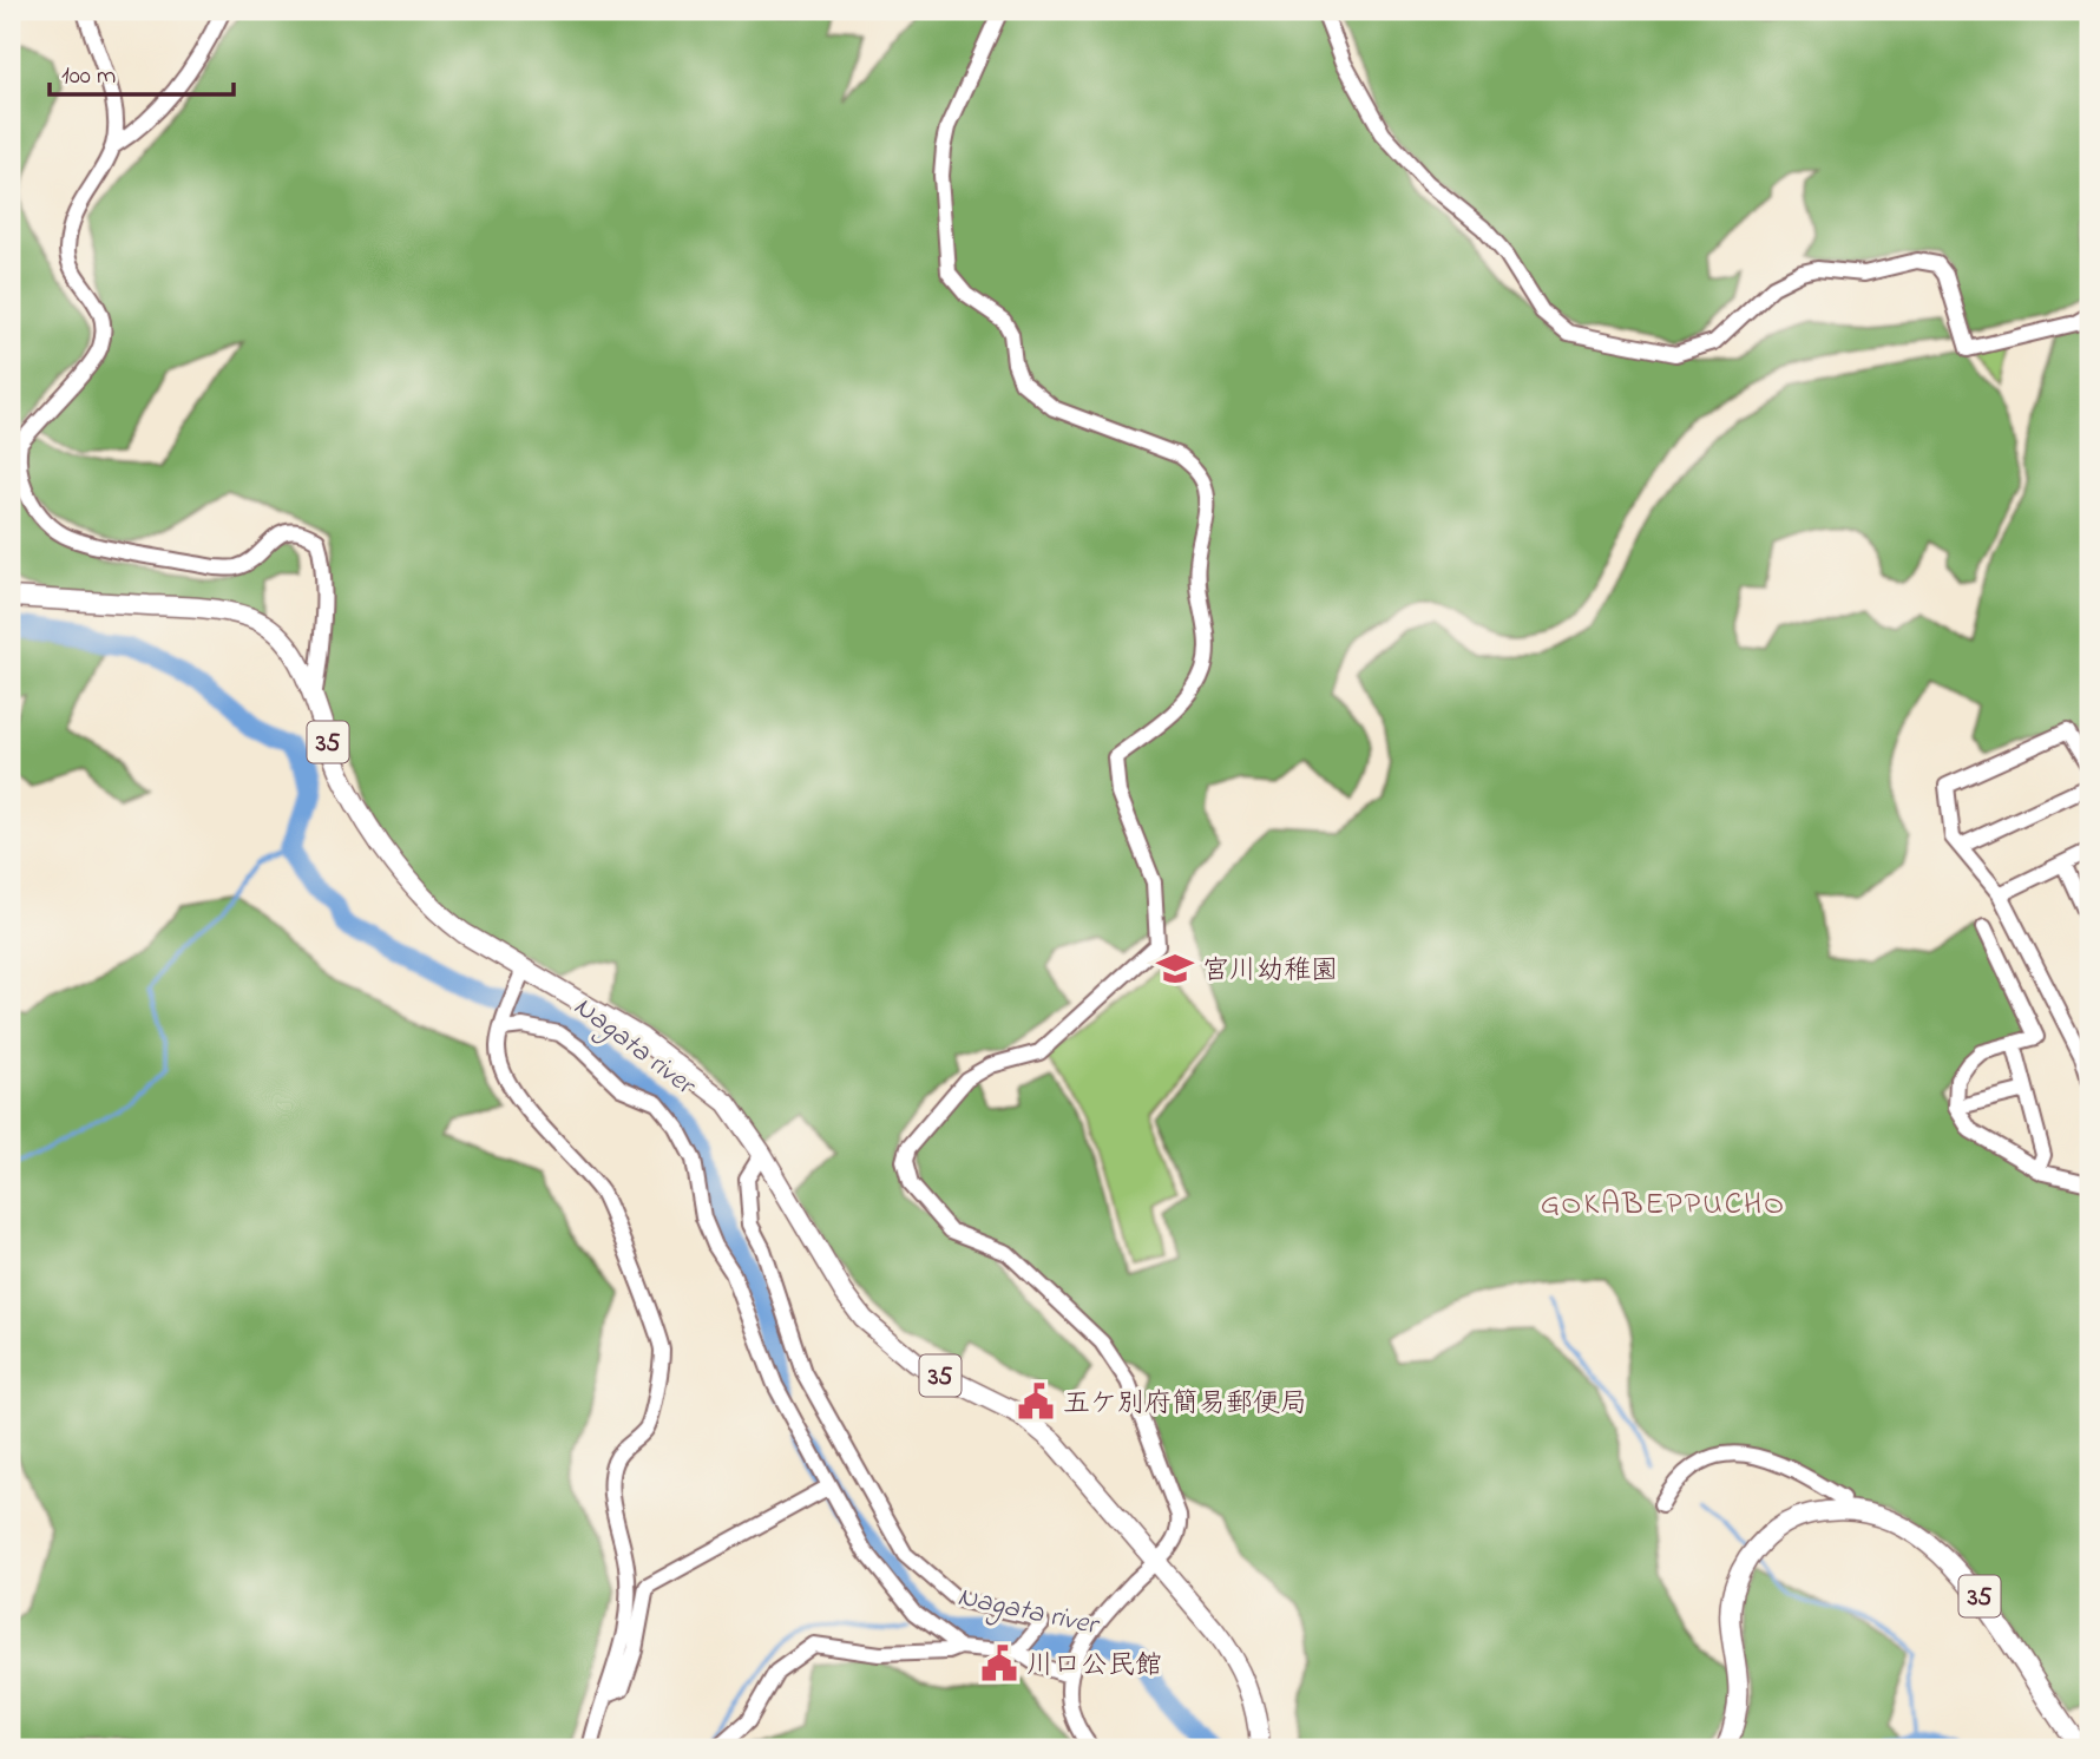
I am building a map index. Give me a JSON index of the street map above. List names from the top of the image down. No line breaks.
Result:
{"streets":{"main road":["35"]},"districts":["GOKABEPPUCHO"],"water":["Nagata river"],"places":{"school or university":["宮川幼稚園"],"public building":["五ケ別府簡易郵便局","川口公民館"]},"scale_bar":"100 m"}
